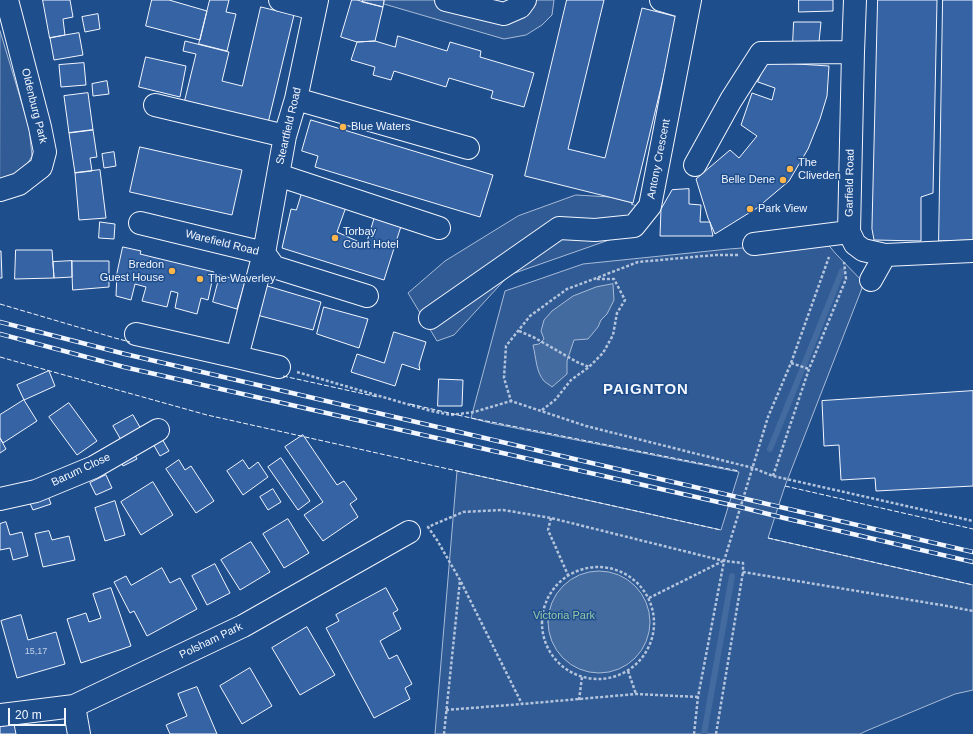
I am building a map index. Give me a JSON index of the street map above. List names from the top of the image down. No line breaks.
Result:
{"streets":{"street":["Oldenburg Park","Steartfield Road","Antony Crescent","Garfield Road","Warefield Road","Barum Close","Polsham Park"]},"crossings":[["Steartfield Road","Warefield Road"]],"districts":["PAIGNTON"],"parks":["Victoria Park"],"places":["Blue Waters","The Cliveden","Belle Dene","Park View","Torbay Court Hotel","Bredon Guest House","The Waverley"],"house_numbers":["15,17"],"scale_bar":"20 m"}
